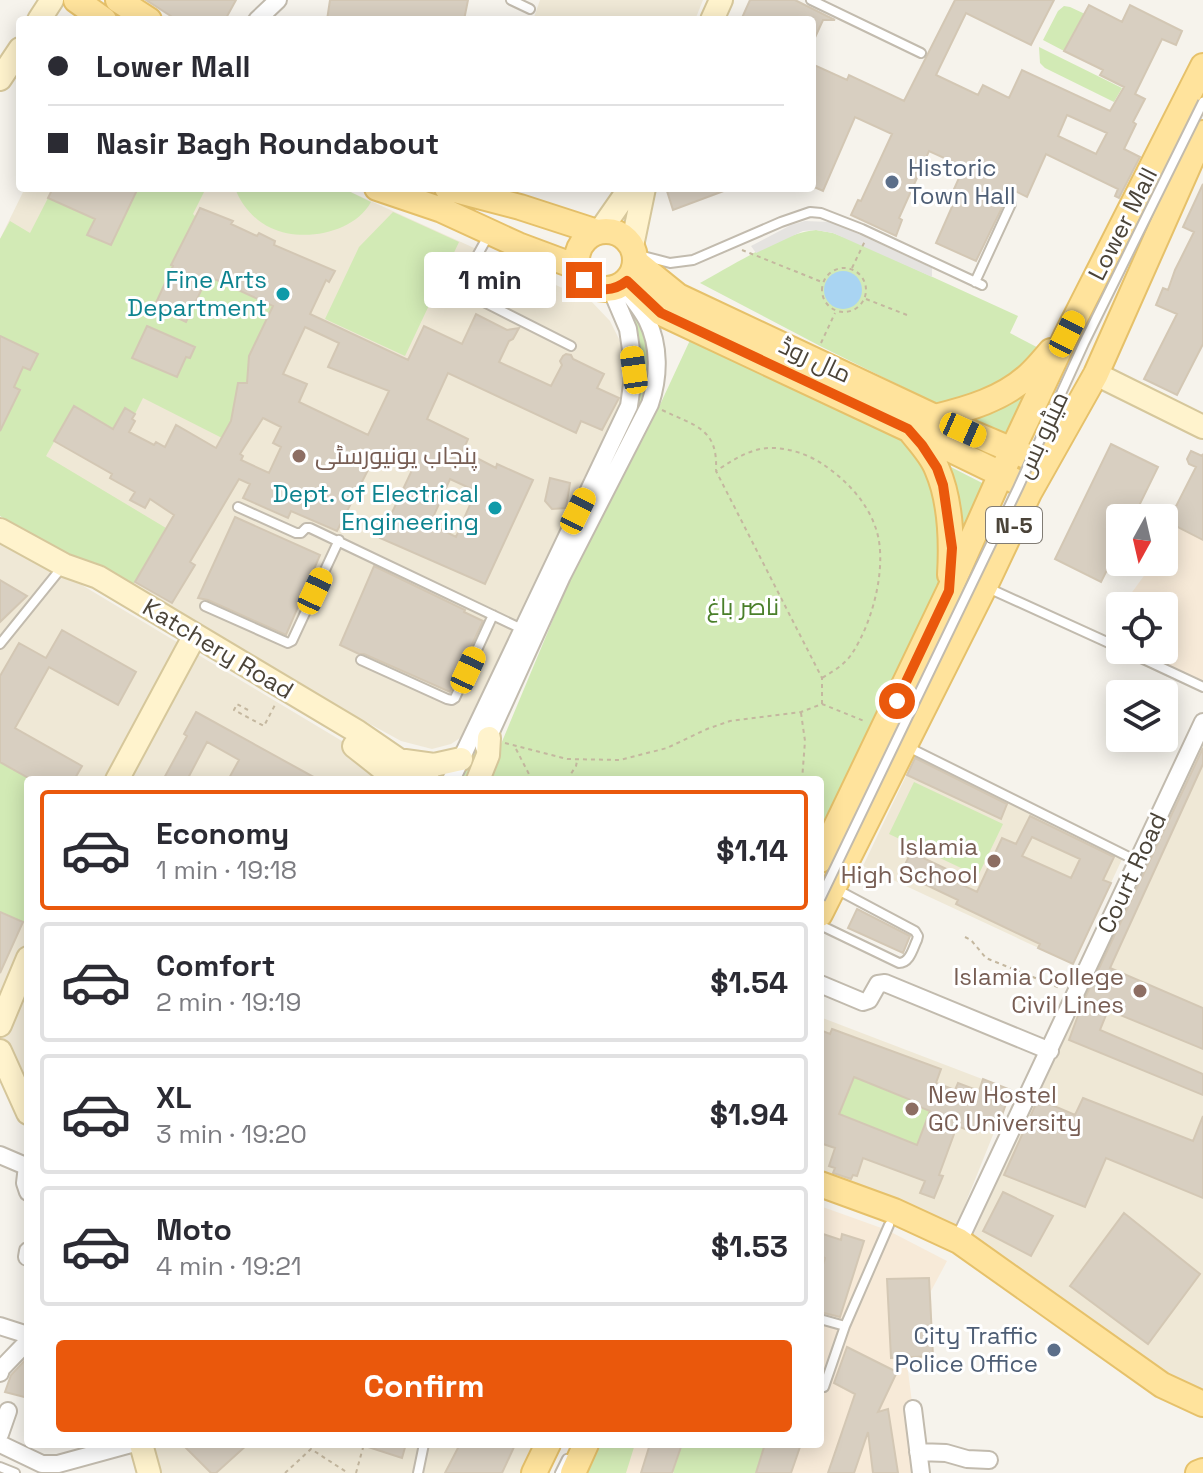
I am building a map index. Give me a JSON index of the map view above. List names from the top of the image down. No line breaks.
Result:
{"streets":{"main road":["Lower Mall","مال روڈ","N-5","Katchery Road"],"street":["Court Road"],"lane":["میٹرو بس"]},"crossings":[["Lower Mall","مال روڈ"],["Lower Mall","میٹرو بس"]],"parks":["ناصر باغ"],"places":["Historic Town Hall","Fine Arts Department","پنجاب یونیورسٹی","Dept. of Electrical Engineering","Islamia High School","Islamia College Civil Lines","New Hostel GC University","City Traffic Police Office"],"north":"bottom","page":{"banner":["Lower Mall","Nasir Bagh Roundabout"],"bubble":"1 min","list":[{"name":"Economy","note":"1 min · 19:18","value":"$1.14"},{"name":"Comfort","note":"2 min · 19:19","value":"$1.54"},{"name":"XL","note":"3 min · 19:20","value":"$1.94"},{"name":"Moto","note":"4 min · 19:21","value":"$1.53"}],"buttons":"Confirm"}}
